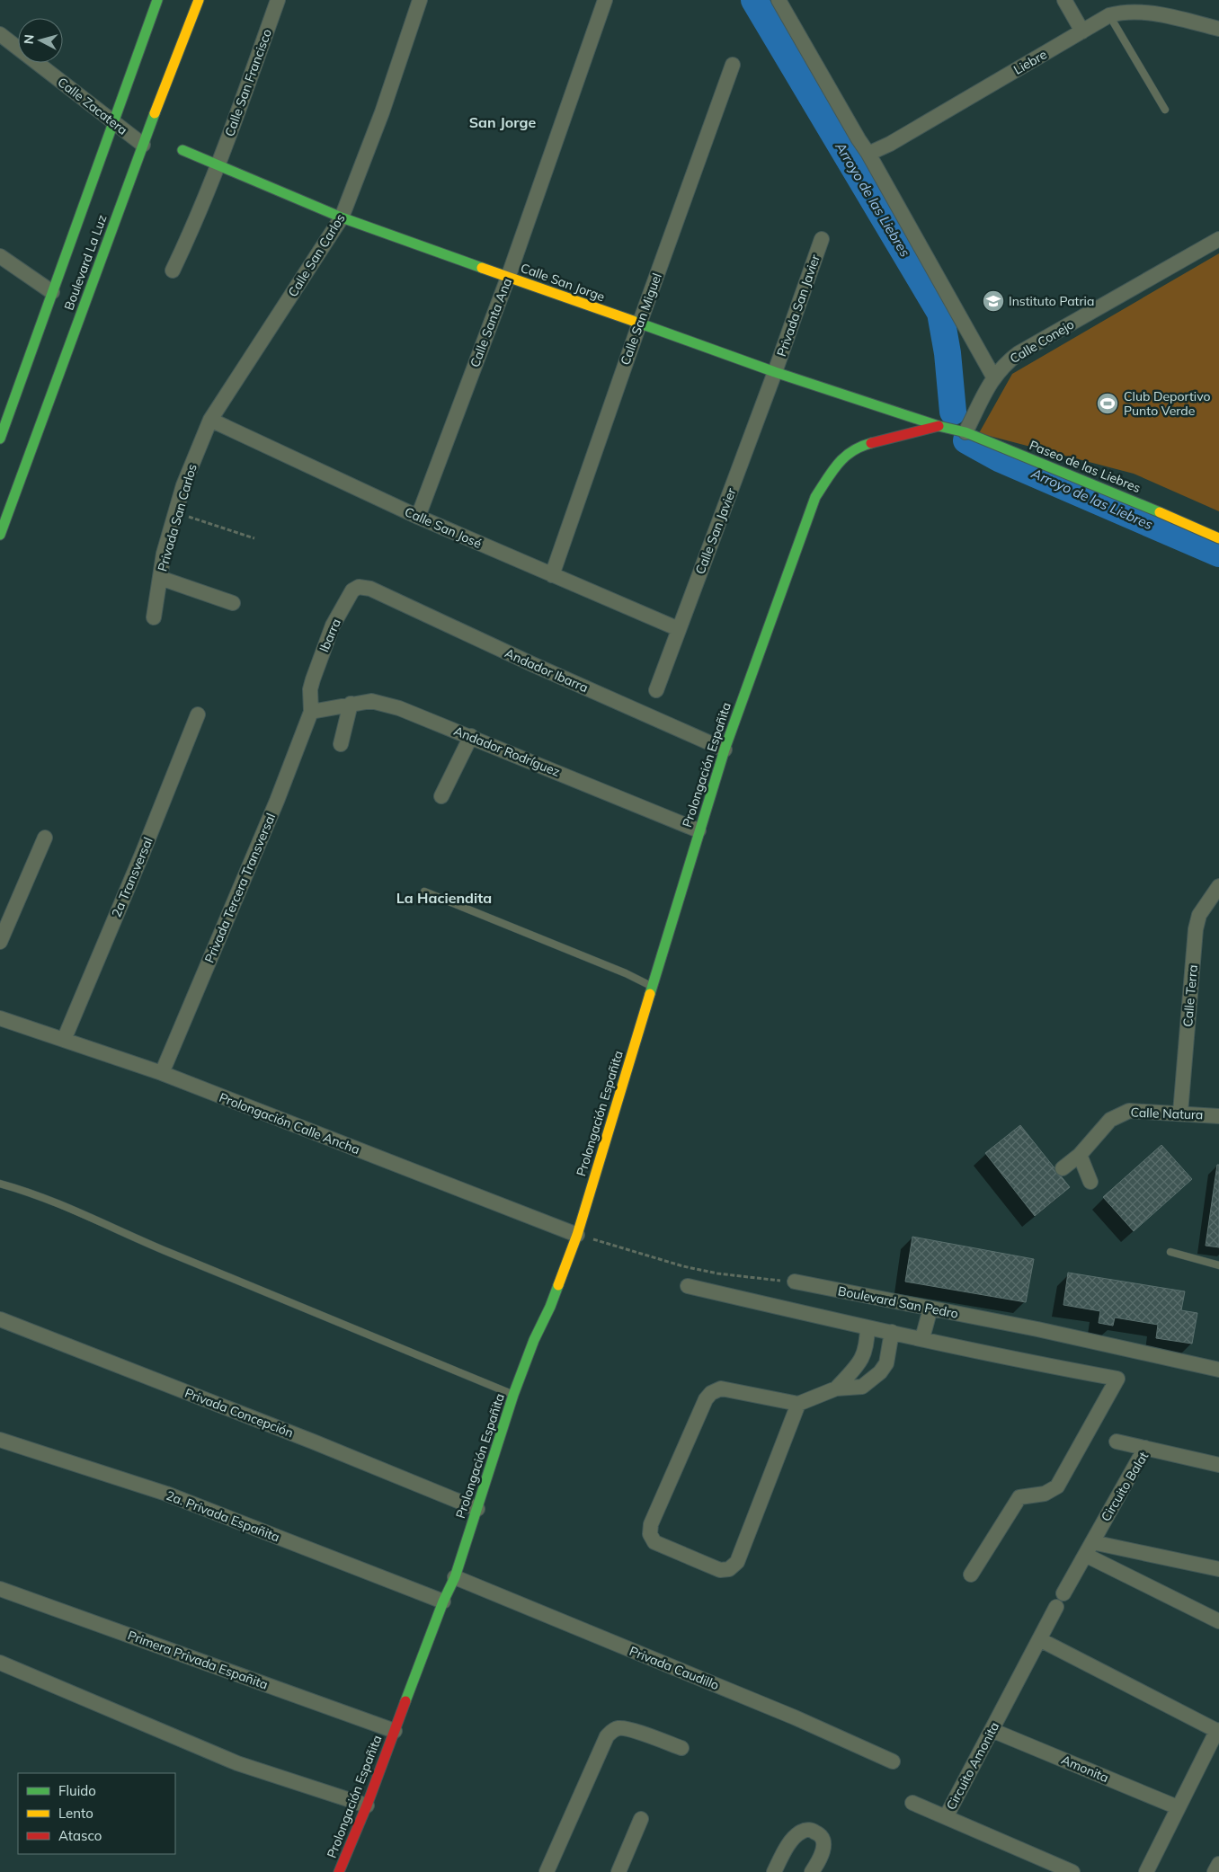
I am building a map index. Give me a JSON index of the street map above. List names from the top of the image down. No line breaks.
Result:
{"streets":{"street":["Liebre","Calle San Francisco","Calle Zacatera","Calle San Carlos","Boulevard La Luz","Calle San Jorge","Privada San Javier","Calle San Miguel","Calle Santa Ana","Calle Conejo","Paseo de las Liebres","Privada San Carlos","Calle San José","Calle San Javier","Ibarra","Andador Ibarra","Andador Rodríguez","Prolongación Españita","2a Transversal","Privada Tercera Transversal","Calle Terra","Calle Natura","Prolongación Calle Ancha","Boulevard San Pedro","Privada Concepción","Circuito Balat","2a. Privada Españita","Primera Privada Españita","Privada Caudillo","Circuito Amonita","Amonita"]},"crossings":[["Calle San Francisco","Calle San Jorge"],["Calle Zacatera","Boulevard La Luz"],["Calle San Carlos","Calle San Jorge"],["Calle San Carlos","Privada San Carlos"],["Calle San Carlos","Calle San José"],["Calle San Jorge","Privada San Javier"],["Calle San Jorge","Calle San Miguel"],["Calle San Jorge","Calle Santa Ana"],["Calle San Jorge","Paseo de las Liebres"],["Calle San Jorge","Calle San Javier"],["Calle San Jorge","Prolongación Españita"],["Privada San Javier","Calle San Javier"],["Calle San Miguel","Calle San José"],["Calle Santa Ana","Calle San José"],["Calle Conejo","Paseo de las Liebres"],["Paseo de las Liebres","Prolongación Españita"],["Privada San Carlos","Calle San José"],["Calle San José","Calle San Javier"],["Ibarra","Andador Ibarra"],["Ibarra","Andador Rodríguez"],["Ibarra","Privada Tercera Transversal"],["Andador Ibarra","Prolongación Españita"],["Andador Rodríguez","Prolongación Españita"],["Andador Rodríguez","Privada Tercera Transversal"],["Prolongación Españita","Prolongación Calle Ancha"],["Prolongación Españita","Privada Concepción"],["Prolongación Españita","2a. Privada Españita"],["Prolongación Españita","Primera Privada Españita"],["Prolongación Españita","Privada Caudillo"],["2a Transversal","Prolongación Calle Ancha"],["Privada Tercera Transversal","Prolongación Calle Ancha"],["Calle Terra","Calle Natura"],["Circuito Amonita","Amonita"]],"districts":["San Jorge","La Haciendita"],"water":["Arroyo de las Liebres"],"places":{"school or university":["Instituto Patria"],"sports":["Club Deportivo Punto Verde"]},"legend":["Fluido","Lento","Atasco"],"north":"left"}
